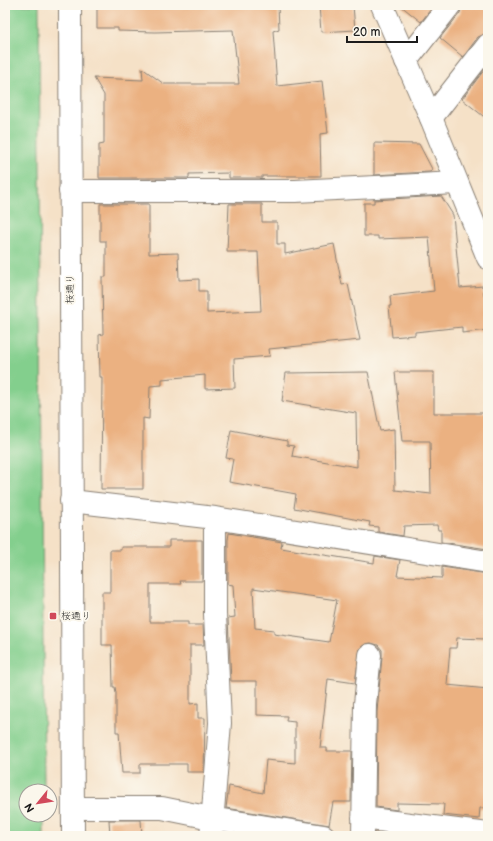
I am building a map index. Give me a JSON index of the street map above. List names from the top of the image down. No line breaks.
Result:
{"streets":{"street":["桜通り"]},"places":{"transit":["桜通り"]},"scale_bar":"20 m","north":"bottom left"}
